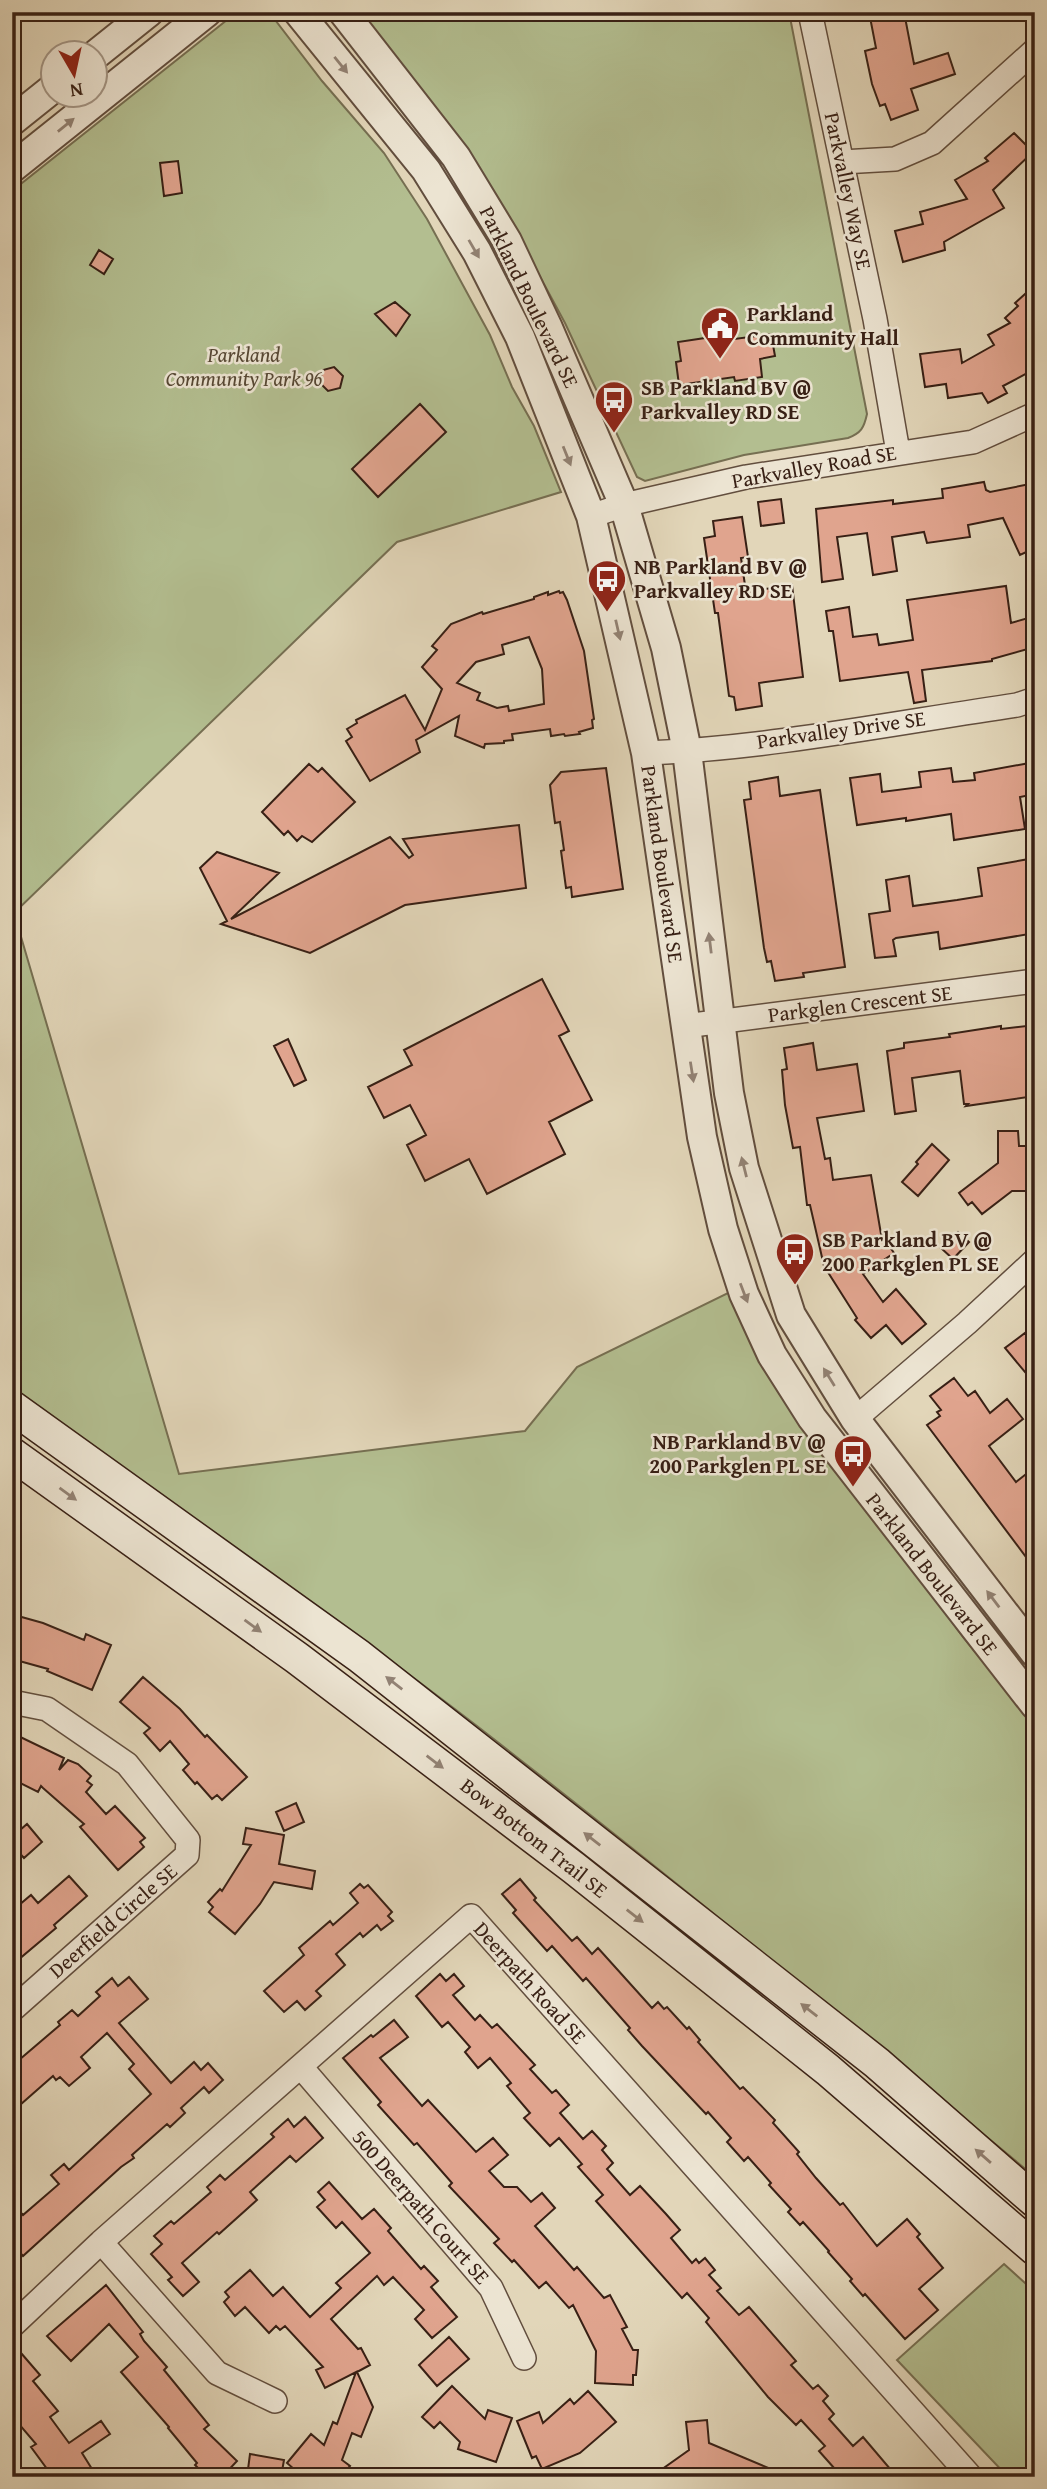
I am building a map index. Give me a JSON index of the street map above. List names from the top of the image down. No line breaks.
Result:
{"streets":{"main road":["Bow Bottom Trail SE"],"street":["Parkvalley Way SE","Parkland Boulevard SE","Parkvalley Road SE","Parkvalley Drive SE","Parkglen Crescent SE","Deerfield Circle SE","Deerpath Road SE","500 Deerpath Court SE"]},"crossings":[["Parkvalley Way SE","Parkvalley Road SE"],["Parkland Boulevard SE","Parkvalley Road SE"],["Parkland Boulevard SE","Parkvalley Drive SE"],["Parkland Boulevard SE","Parkglen Crescent SE"],["Deerpath Road SE","500 Deerpath Court SE"]],"parks":["Parkland Community Park 96"],"places":{"public building":["Parkland Community Hall"],"bus stop":["SB Parkland BV @ Parkvalley RD SE","NB Parkland BV @ Parkvalley RD SE","SB Parkland BV @ 200 Parkglen PL SE","NB Parkland BV @ 200 Parkglen PL SE"]},"north":"bottom"}
